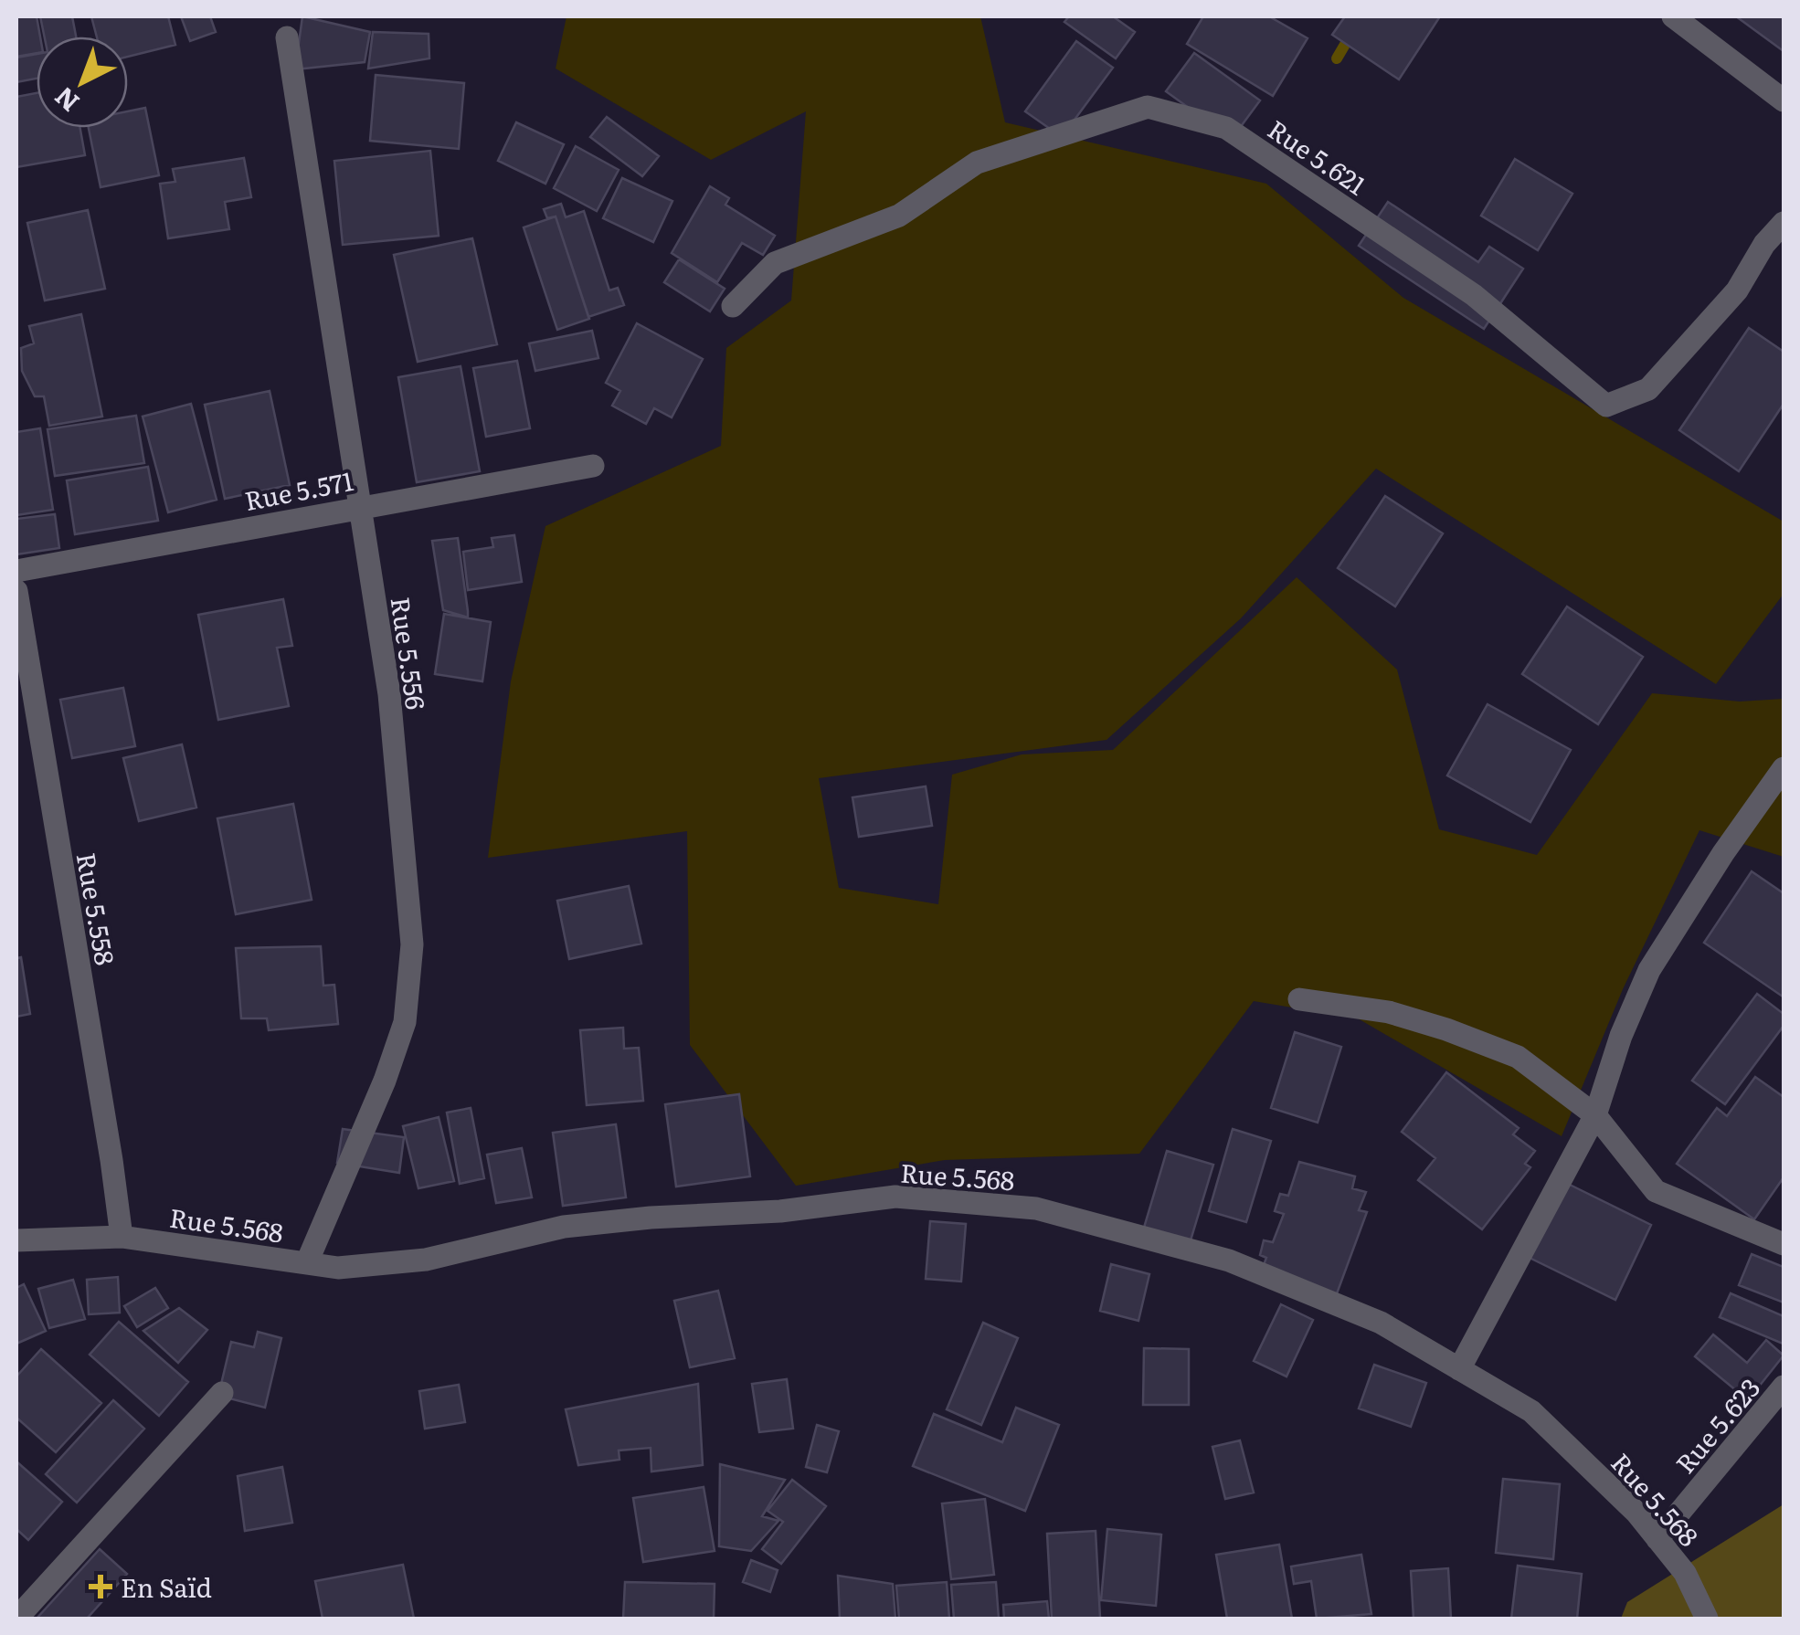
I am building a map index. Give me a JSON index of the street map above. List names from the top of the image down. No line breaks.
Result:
{"streets":{"street":["Rue 5.621","Rue 5.571","Rue 5.556","Rue 5.558","Rue 5.568","Rue 5.623"]},"crossings":[["Rue 5.571","Rue 5.556"],["Rue 5.556","Rue 5.568"],["Rue 5.558","Rue 5.568"],["Rue 5.568","Rue 5.623"]],"places":{"health":["En Saïd"]},"north":"bottom left"}
